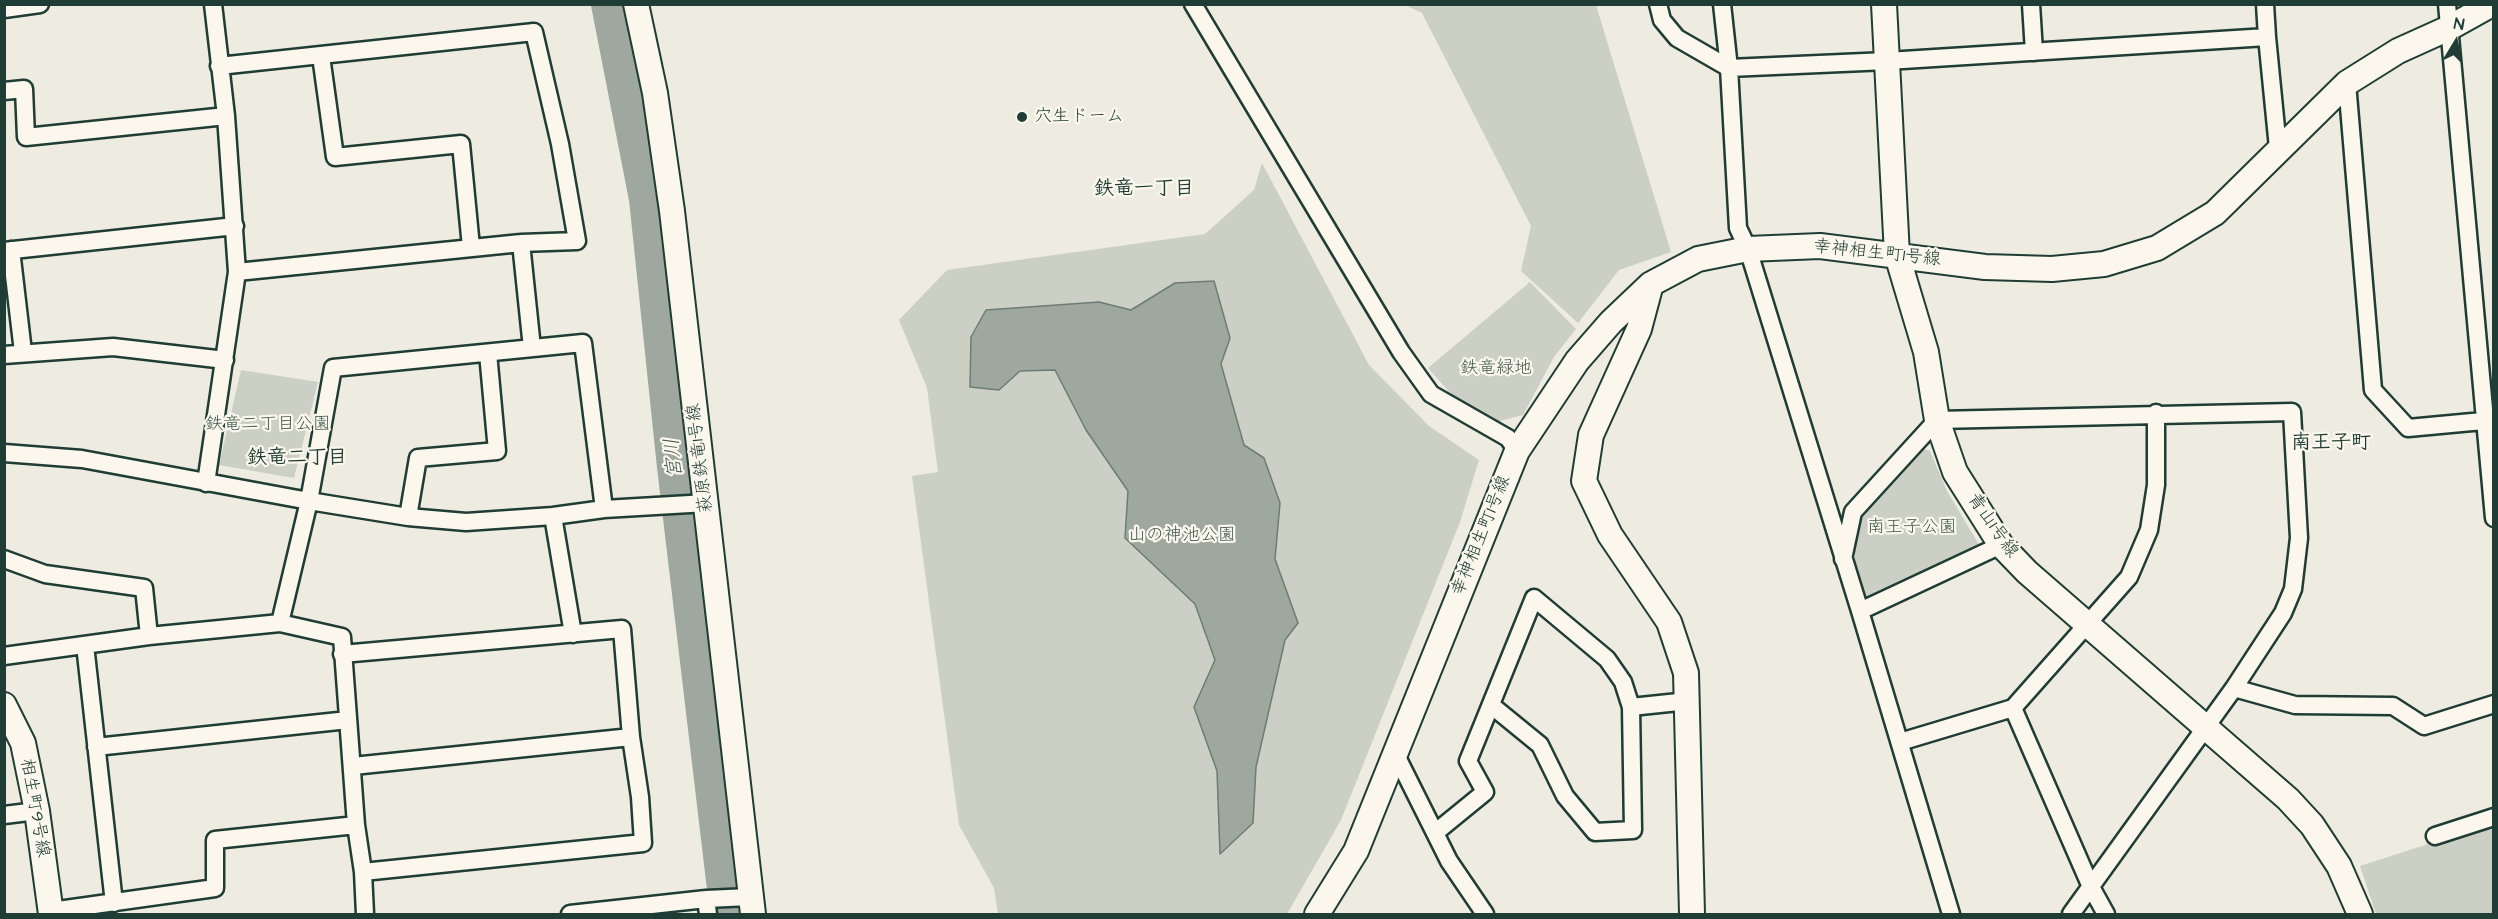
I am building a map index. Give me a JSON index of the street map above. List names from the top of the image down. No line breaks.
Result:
{"streets":{"street":["幸神相生町1号線","萩原鉄竜1号線","青山1号線","相生町9号線"]},"crossings":[["幸神相生町1号線","青山1号線"]],"districts":["鉄竜一丁目","南王子町","鉄竜二丁目"],"water":["宮川"],"parks":["鉄竜緑地","鉄竜二丁目公園","南王子公園","山の神池公園"],"places":["穴生ドーム"],"north":"top"}
